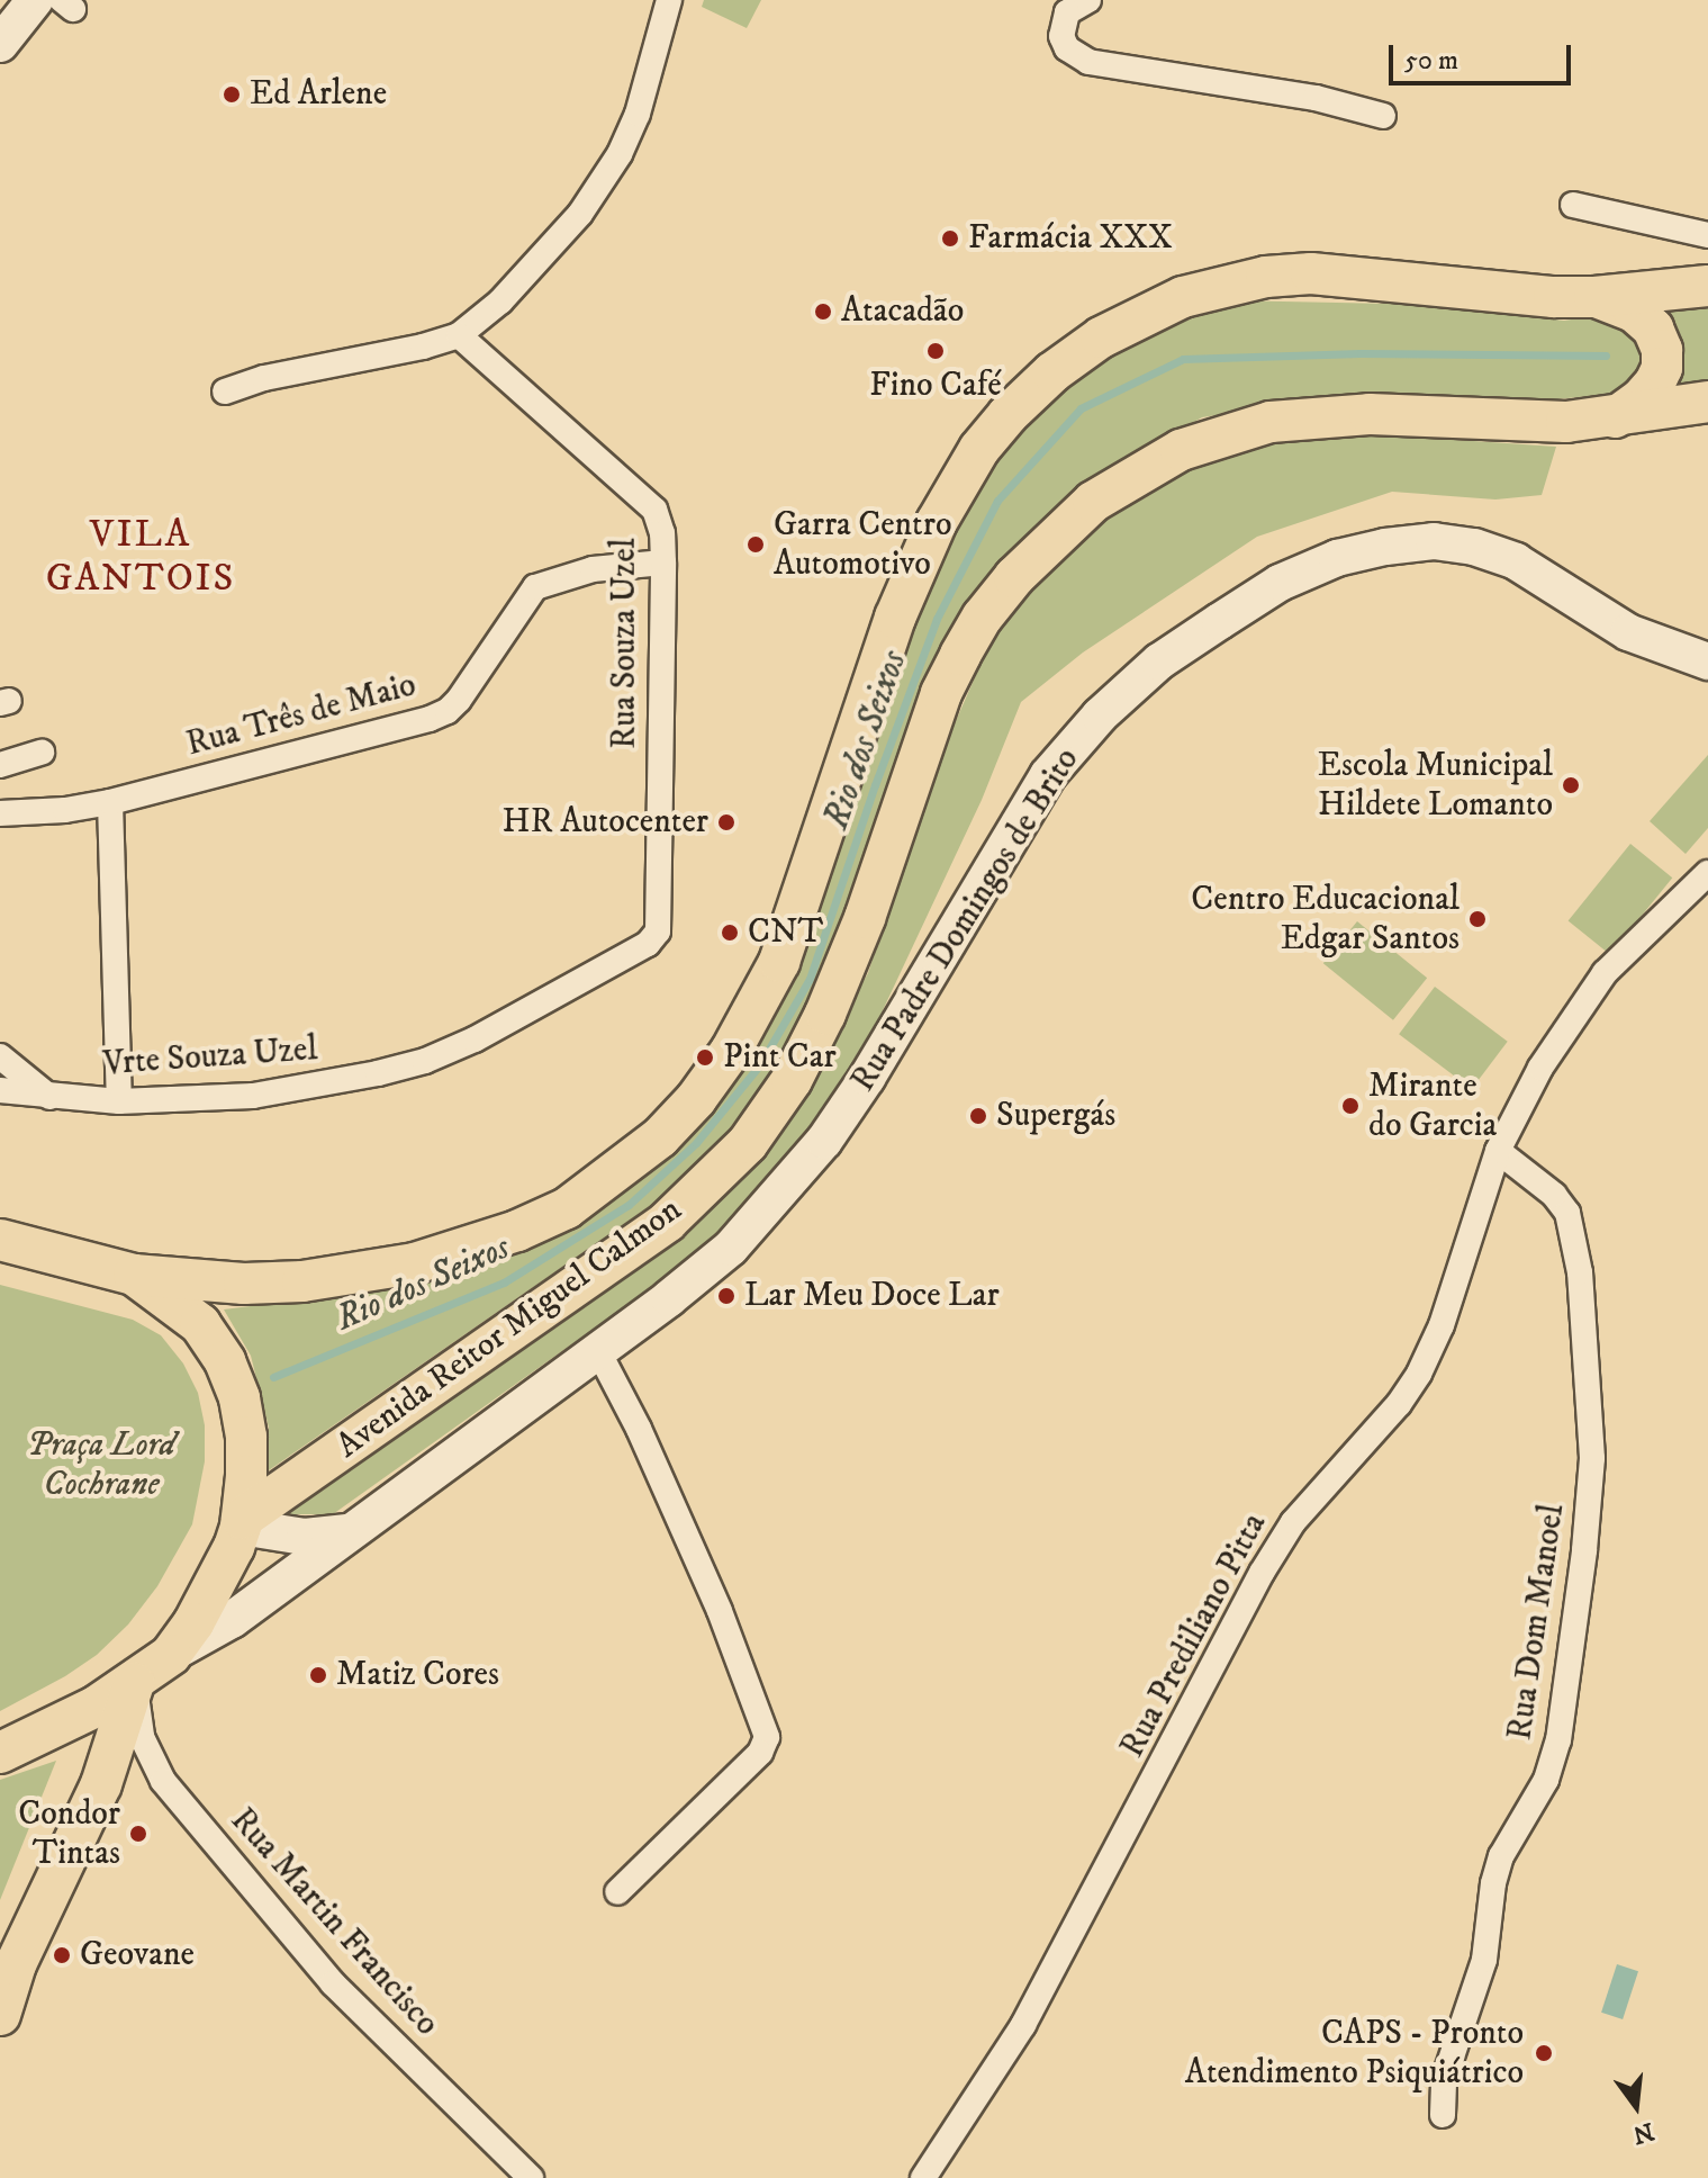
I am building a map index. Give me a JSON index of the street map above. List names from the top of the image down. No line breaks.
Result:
{"streets":{"main road":["Rua Padre Domingos de Brito","Avenida Reitor Miguel Calmon"],"street":["Rua Souza Uzel","Rua Três de Maio","Vrte Souza Uzel","Rua Dom Manoel","Rua Prediliano Pitta","Rua Martin Francisco"]},"crossings":[["Rua Souza Uzel","Rua Três de Maio"],["Rua Souza Uzel","Vrte Souza Uzel"],["Rua Padre Domingos de Brito","Avenida Reitor Miguel Calmon"],["Rua Dom Manoel","Rua Prediliano Pitta"]],"districts":["VILA GANTOIS"],"water":["Rio dos Seixos"],"parks":["Praça Lord Cochrane"],"places":["Ed Arlene","Farmácia XXX","Atacadão","Fino Café","Garra Centro Automotivo","Escola Municipal Hildete Lomanto","HR Autocenter","Centro Educacional Edgar Santos","CNT","Pint Car","Mirante do Garcia","Supergás","Lar Meu Doce Lar","Matiz Cores","Condor Tintas","Geovane","CAPS - Pronto Atendimento Psiquiátrico"],"scale_bar":"50 m","north":"bottom"}
